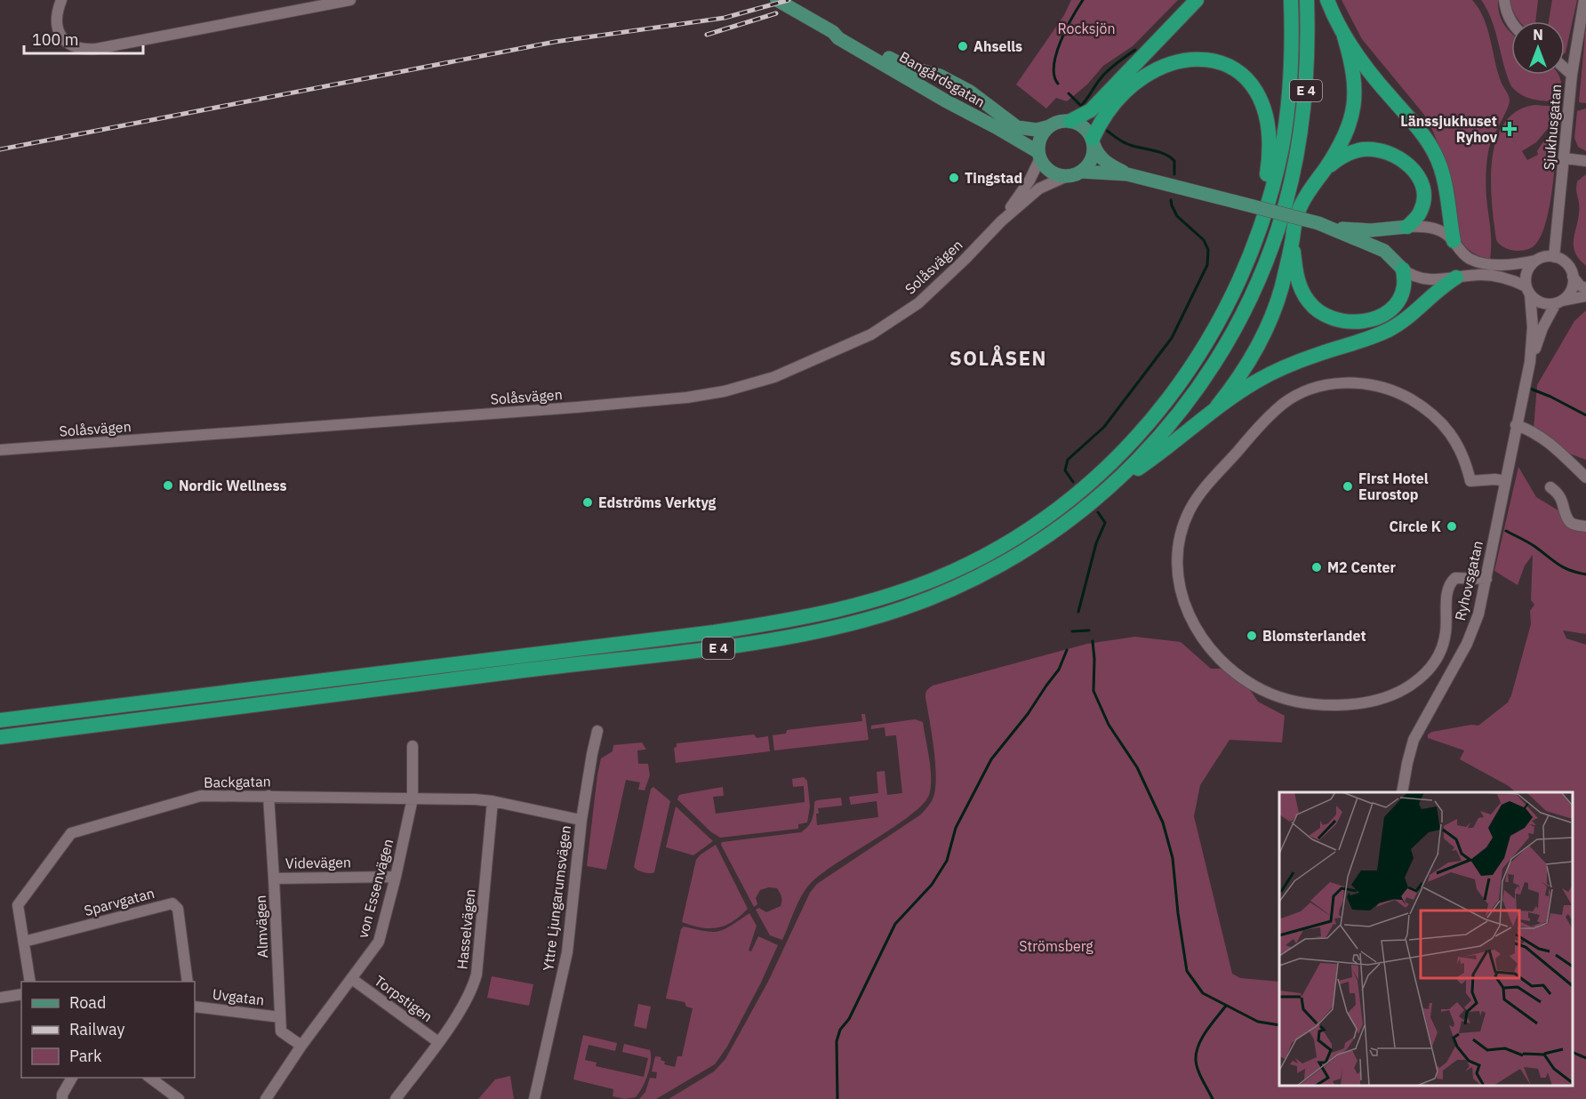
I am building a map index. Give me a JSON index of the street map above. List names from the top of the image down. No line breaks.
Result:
{"streets":{"highway":["E 4"],"main road":["Bangårdsgatan"],"street":["Sjukhusgatan","Solåsvägen","Ryhovsgatan","Backgatan","Videvägen","von Essenvägen","Yttre Ljungarumsvägen","Sparvgatan","Almvägen","Hasselvägen","Uvgatan","Torpstigen"]},"crossings":[["Bangårdsgatan","Solåsvägen"],["Sjukhusgatan","Ryhovsgatan"],["Backgatan","von Essenvägen"],["Backgatan","Sparvgatan"],["Backgatan","Almvägen"],["Backgatan","Hasselvägen"],["Videvägen","von Essenvägen"],["Videvägen","Almvägen"],["von Essenvägen","Almvägen"],["von Essenvägen","Torpstigen"],["Almvägen","Uvgatan"],["Hasselvägen","Torpstigen"]],"districts":["SOLÅSEN"],"parks":["Rocksjön","Strömsberg"],"places":{"other":["Ahsells","Tingstad","Nordic Wellness","First Hotel Eurostop","Edströms Verktyg","Circle K","M2 Center","Blomsterlandet"],"health":["Länssjukhuset Ryhov"]},"legend":["Road","Railway","Park"],"scale_bar":"100 m","north":"top"}
